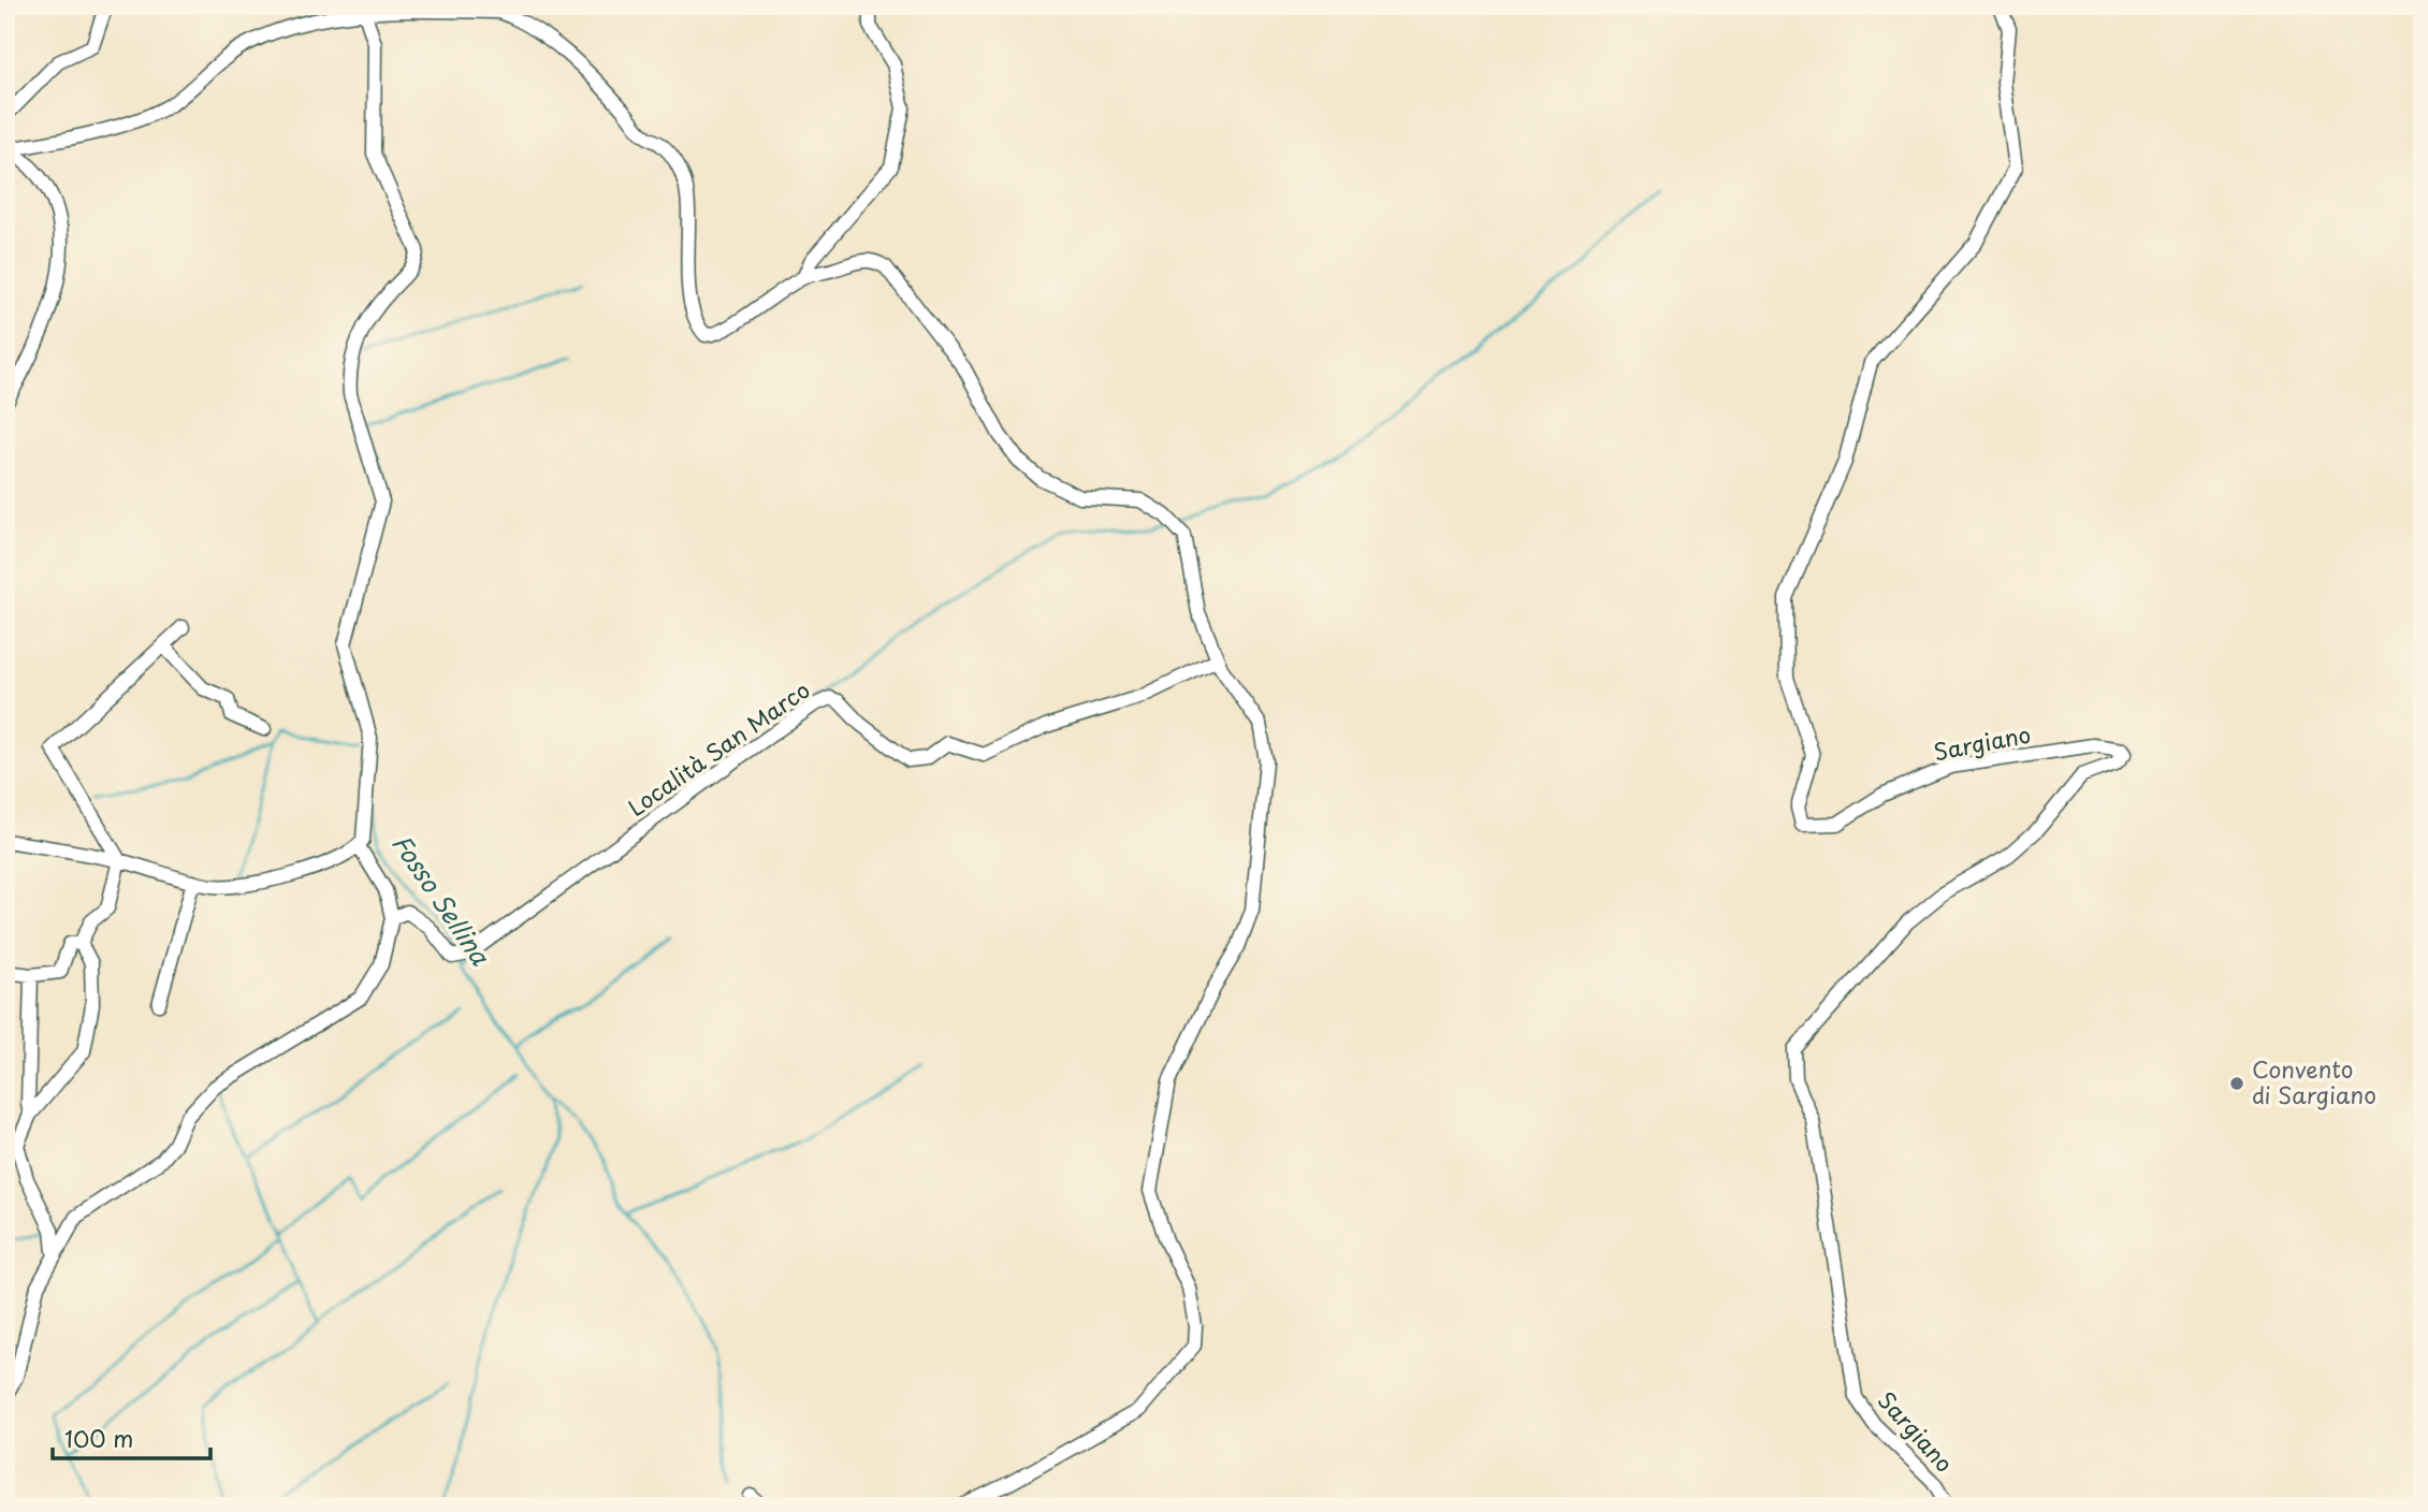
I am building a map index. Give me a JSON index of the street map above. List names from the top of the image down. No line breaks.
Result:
{"streets":{"street":["Sargiano","Località San Marco"]},"water":["Fosso Sellina"],"places":["Convento di Sargiano"],"scale_bar":"100 m"}
